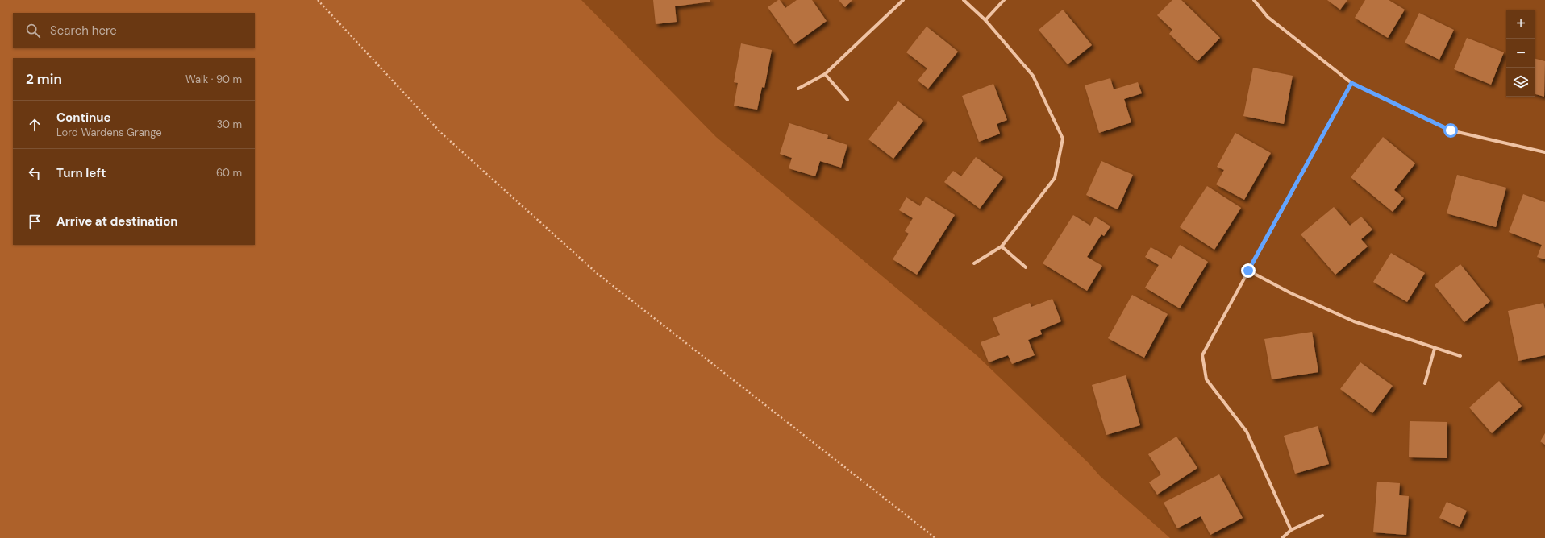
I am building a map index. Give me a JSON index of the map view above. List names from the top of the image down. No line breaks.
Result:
{"page":{"map_buttons":["+","−"],"search":"Search here","heading":["2 min","Walk · 90 m"],"list":[["Continue","Lord Wardens Grange","30 m"],["Turn left","60 m"],"Arrive at destination"]}}
